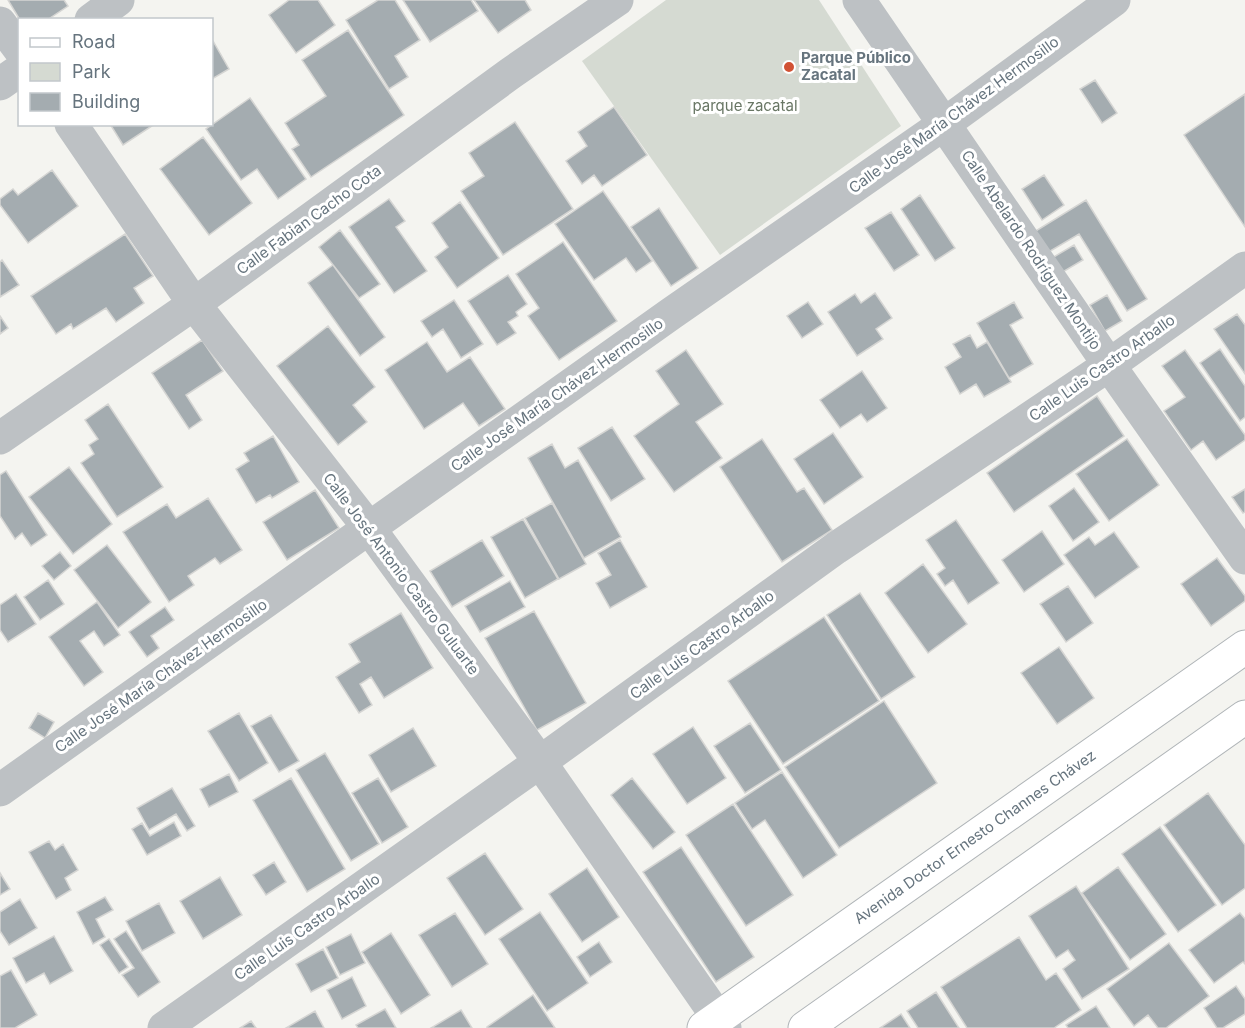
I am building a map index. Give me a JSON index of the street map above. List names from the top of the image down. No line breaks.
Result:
{"streets":{"street":["Calle José María Chávez Hermosillo","Calle Fabian Cacho Cota","Calle Abelardo Rodríguez Montijo","Calle Luis Castro Arballo","Calle José Antonio Castro Guluarte","Avenida Doctor Ernesto Channes Chávez"]},"crossings":[["Calle José María Chávez Hermosillo","Calle Abelardo Rodríguez Montijo"],["Calle José María Chávez Hermosillo","Calle José Antonio Castro Guluarte"],["Calle Fabian Cacho Cota","Calle José Antonio Castro Guluarte"],["Calle Abelardo Rodríguez Montijo","Calle Luis Castro Arballo"],["Calle Luis Castro Arballo","Calle José Antonio Castro Guluarte"],["Calle José Antonio Castro Guluarte","Avenida Doctor Ernesto Channes Chávez"]],"parks":["parque zacatal"],"places":["Parque Público Zacatal"],"legend":["Road","Park","Building"]}
